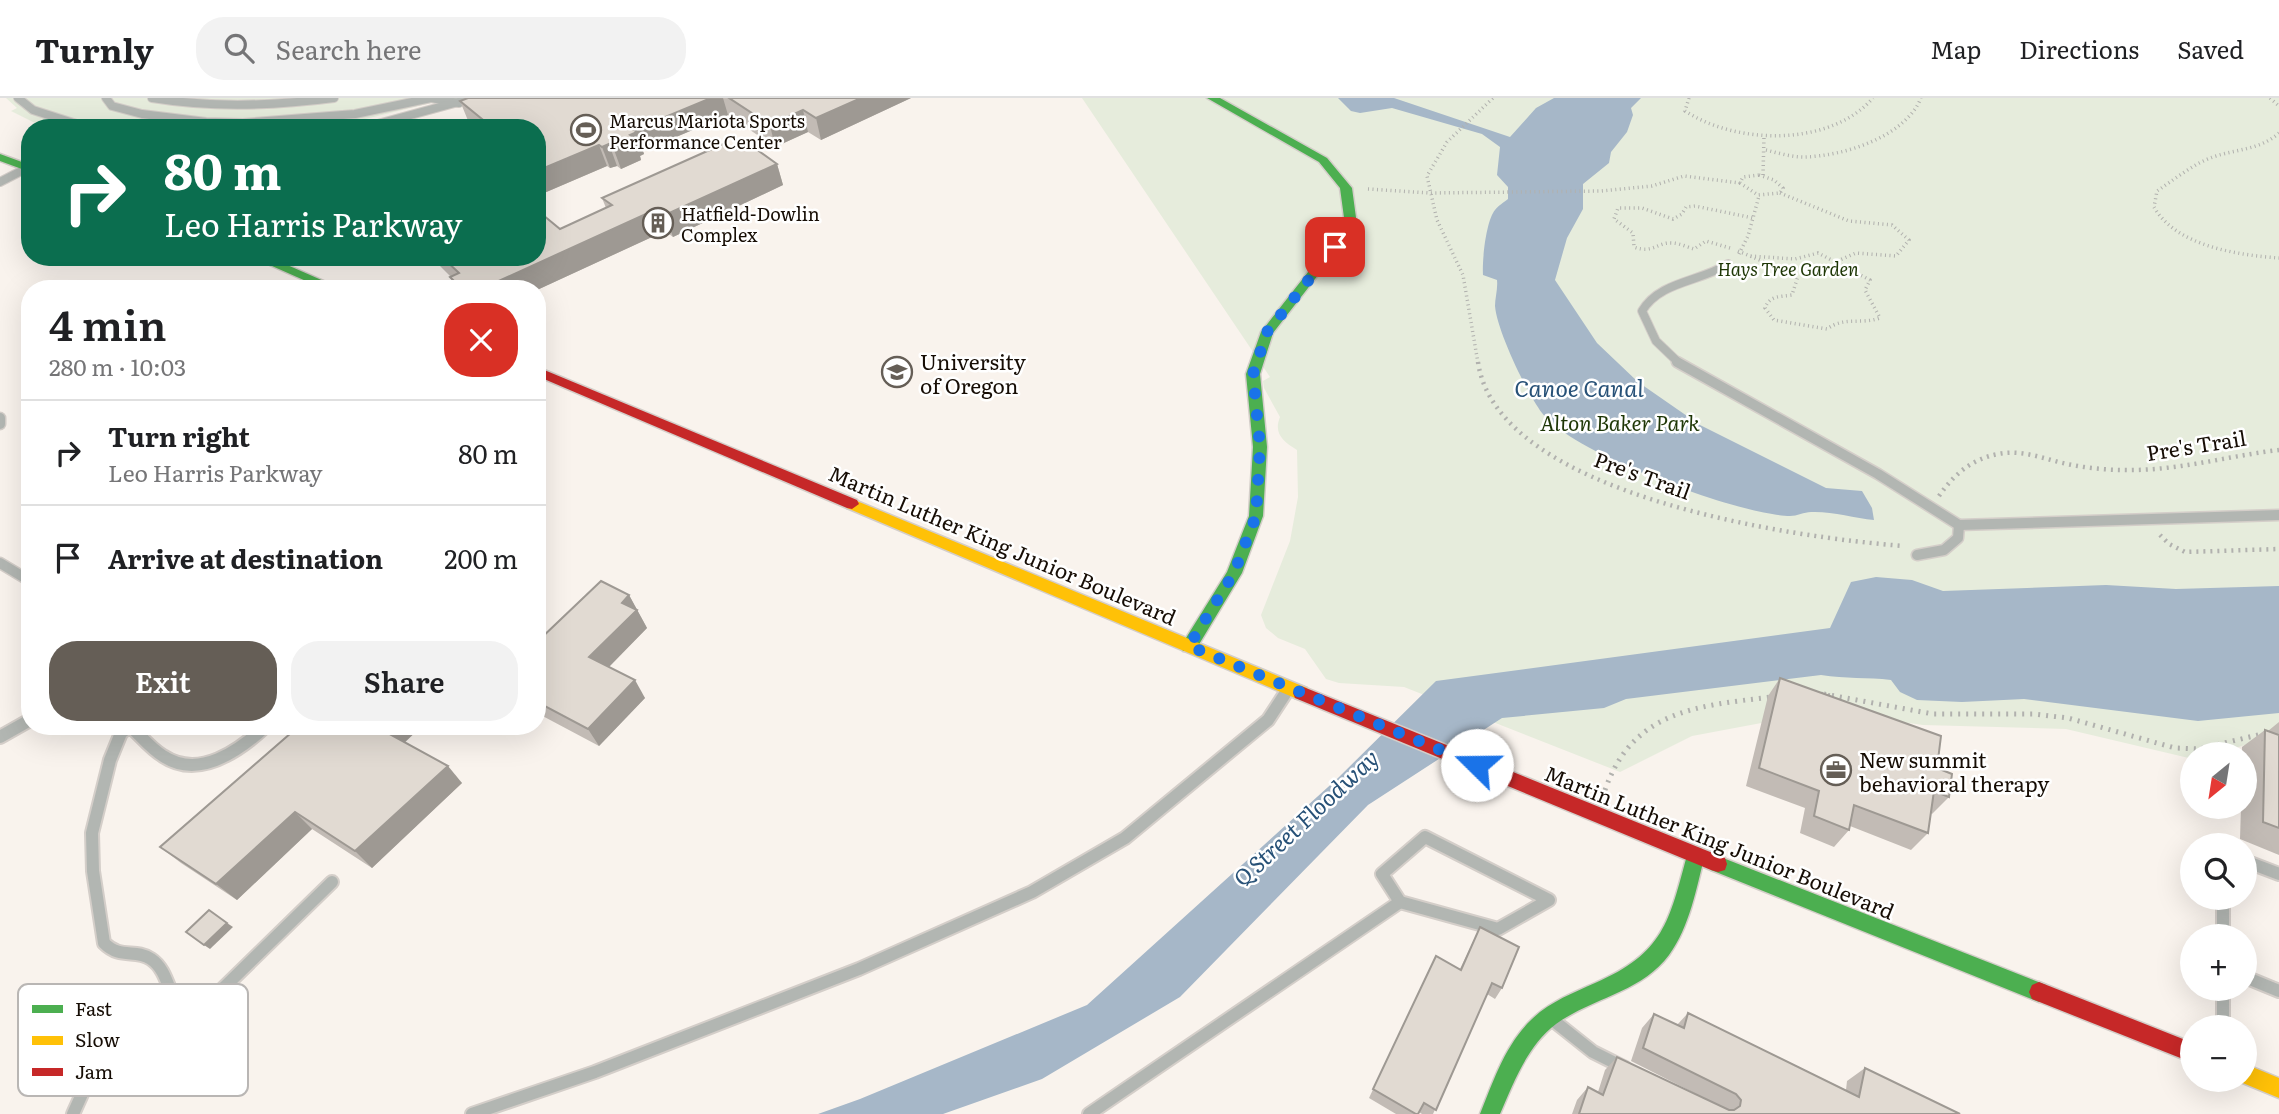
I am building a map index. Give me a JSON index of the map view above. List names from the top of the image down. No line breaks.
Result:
{"streets":{"main road":["Martin Luther King Junior Boulevard"],"path":["Pre's Trail"]},"water":["Canoe Canal","Q Street Floodway"],"parks":["Hays Tree Garden","Alton Baker Park"],"places":{"sports":["Marcus Mariota Sports Performance Center"],"building":["Hatfield-Dowlin Complex"],"school or university":["University of Oregon"],"office":["New summit behavioral therapy"]},"legend":["Fast","Slow","Jam"],"north":"bottom left","page":{"header":"Turnly","search":"Search here","nav":["Map","Directions","Saved"],"turn":["80 m","Leo Harris Parkway"],"heading":["4 min","280 m · 10:03"],"list":[{"name":"Turn right","note":"Leo Harris Parkway","value":"80 m"},{"name":"Arrive at destination","value":"200 m"}],"buttons":["Exit","Share"],"map_buttons":["+","−"]}}
